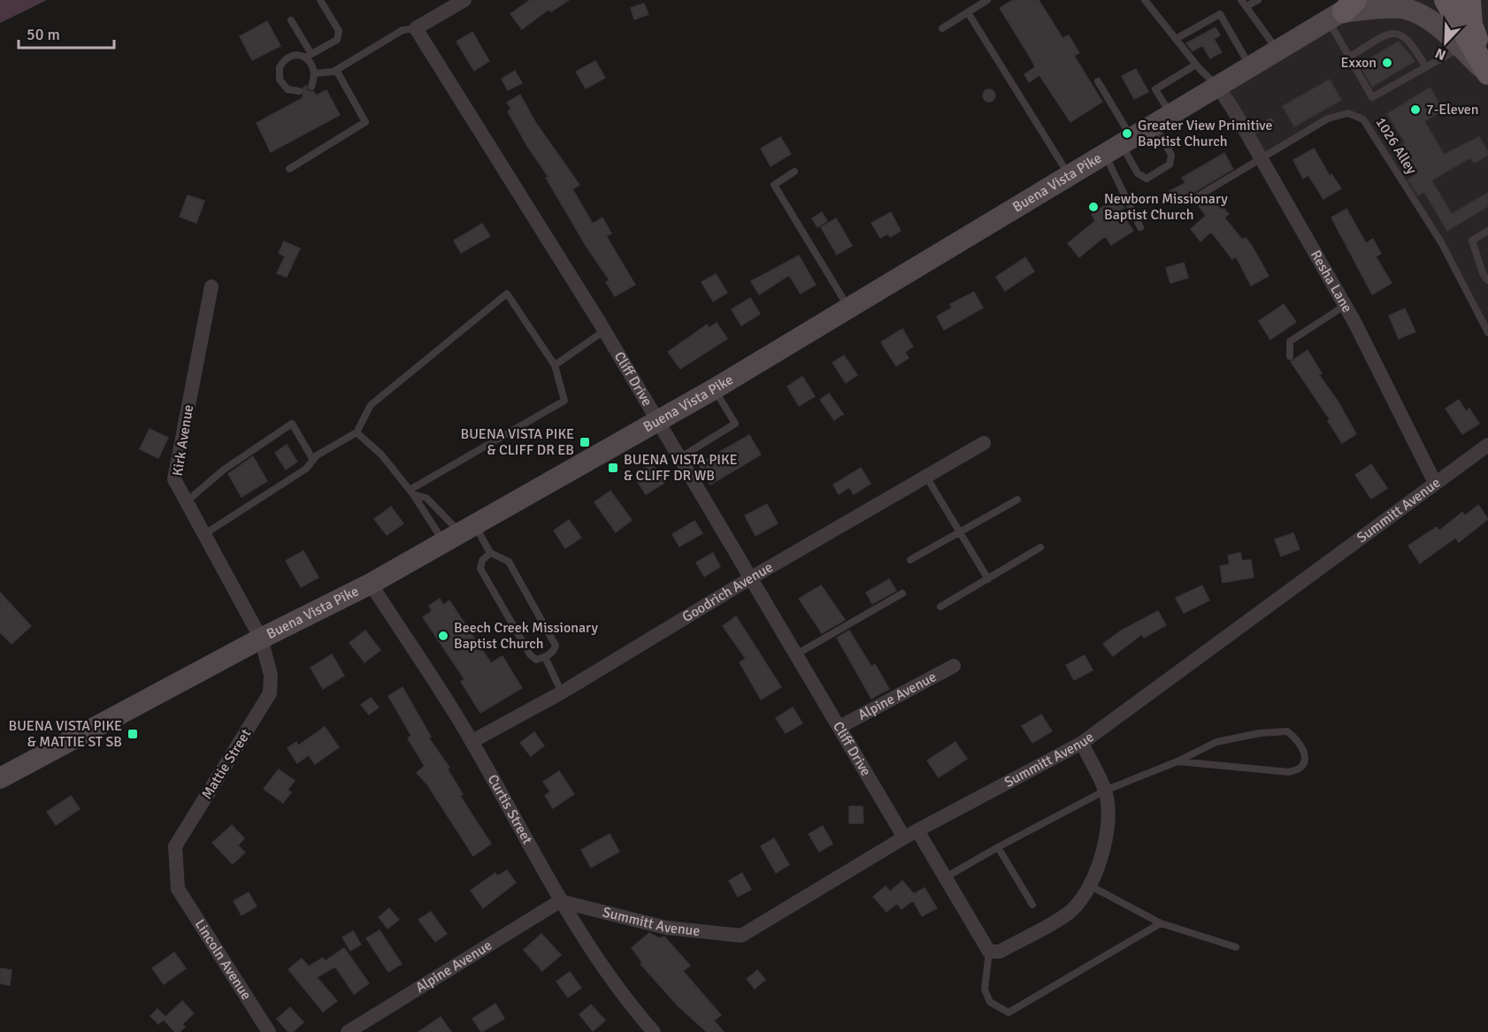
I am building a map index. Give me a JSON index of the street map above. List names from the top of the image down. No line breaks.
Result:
{"streets":{"main road":["Buena Vista Pike"],"street":["Resha Lane","Cliff Drive","Kirk Avenue","Summitt Avenue","Goodrich Avenue","Alpine Avenue","Mattie Street","Curtis Street","Lincoln Avenue"],"lane":["1026 Alley"]},"crossings":[["1026 Alley","Resha Lane"],["Buena Vista Pike","Resha Lane"],["Buena Vista Pike","Cliff Drive"],["Buena Vista Pike","Kirk Avenue"],["Buena Vista Pike","Mattie Street"],["Buena Vista Pike","Curtis Street"],["Resha Lane","Summitt Avenue"],["Cliff Drive","Summitt Avenue"],["Cliff Drive","Goodrich Avenue"],["Cliff Drive","Alpine Avenue"],["Kirk Avenue","Mattie Street"],["Summitt Avenue","Alpine Avenue"],["Summitt Avenue","Curtis Street"],["Goodrich Avenue","Curtis Street"],["Alpine Avenue","Curtis Street"],["Mattie Street","Lincoln Avenue"]],"places":{"other":["Exxon","7-Eleven","Greater View Primitive Baptist Church","Newborn Missionary Baptist Church","Beech Creek Missionary Baptist Church"],"transit":["BUENA VISTA PIKE & CLIFF DR EB","BUENA VISTA PIKE & CLIFF DR WB","BUENA VISTA PIKE & MATTIE ST SB"]},"scale_bar":"50 m","north":"bottom left"}
